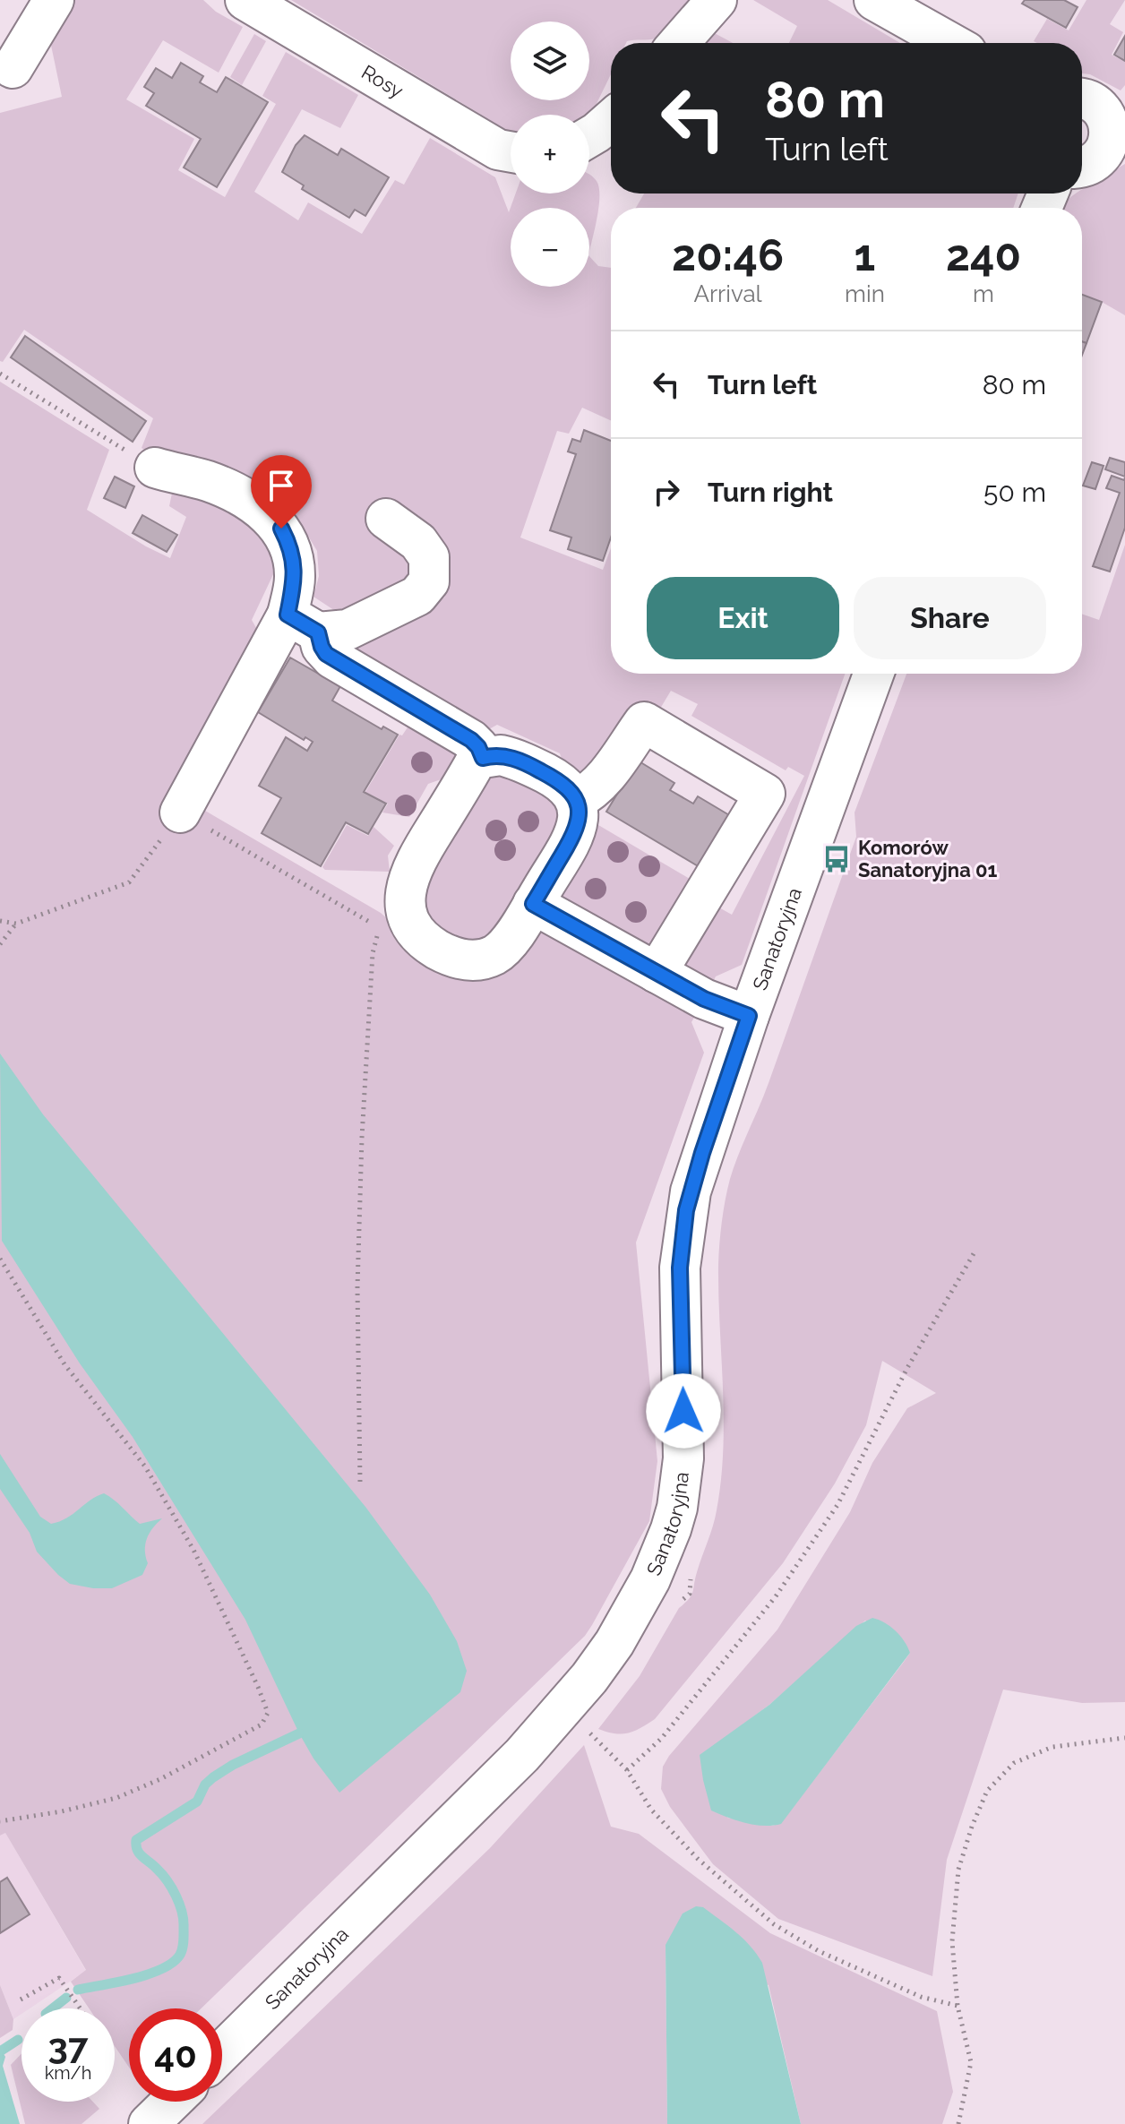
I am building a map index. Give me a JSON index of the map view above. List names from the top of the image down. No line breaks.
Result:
{"streets":{"street":["Rosy","Sanatoryjna"]},"places":{"bus stop":["Komorów Sanatoryjna 01"]},"page":{"map_buttons":["+","−"],"turn":["80 m","Turn left"],"eta":["20:46","Arrival","1","min","240","m"],"list":[{"name":"Turn left","value":"80 m"},{"name":"Turn right","value":"50 m"}],"buttons":["Exit","Share"],"speed":"37 km/h","limit":"40"}}
